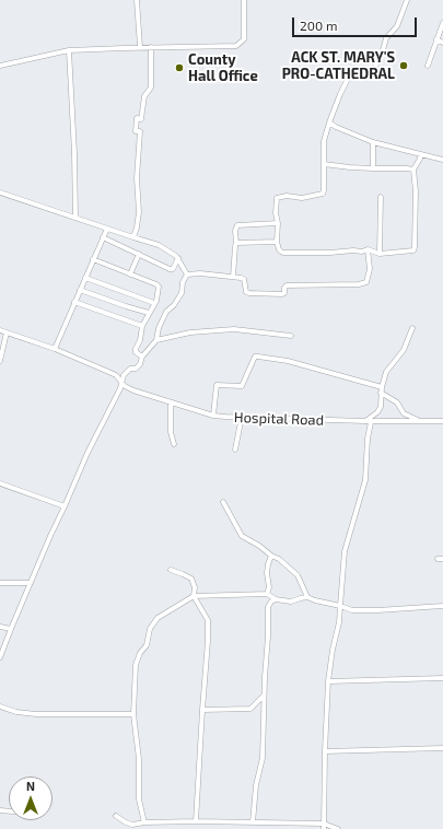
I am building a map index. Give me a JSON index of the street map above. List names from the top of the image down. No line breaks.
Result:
{"streets":{"street":["Hospital Road"]},"places":["ACK ST. MARY'S PRO-CATHEDRAL","County Hall Office"],"scale_bar":"200 m","north":"top"}
